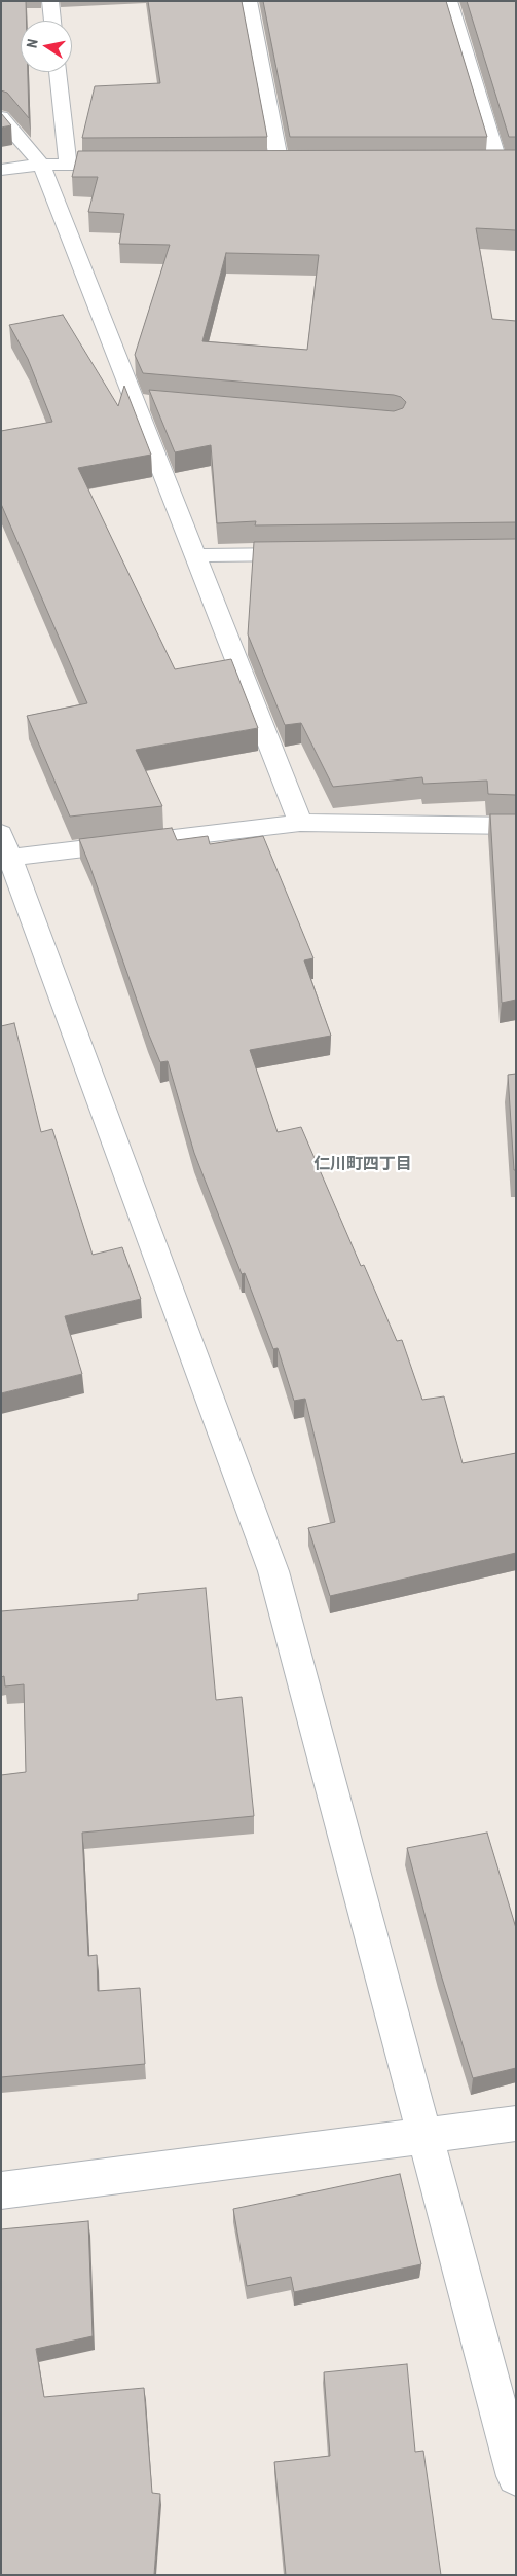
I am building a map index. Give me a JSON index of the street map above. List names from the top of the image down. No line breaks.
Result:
{"districts":["仁川町四丁目"],"north":"left"}
